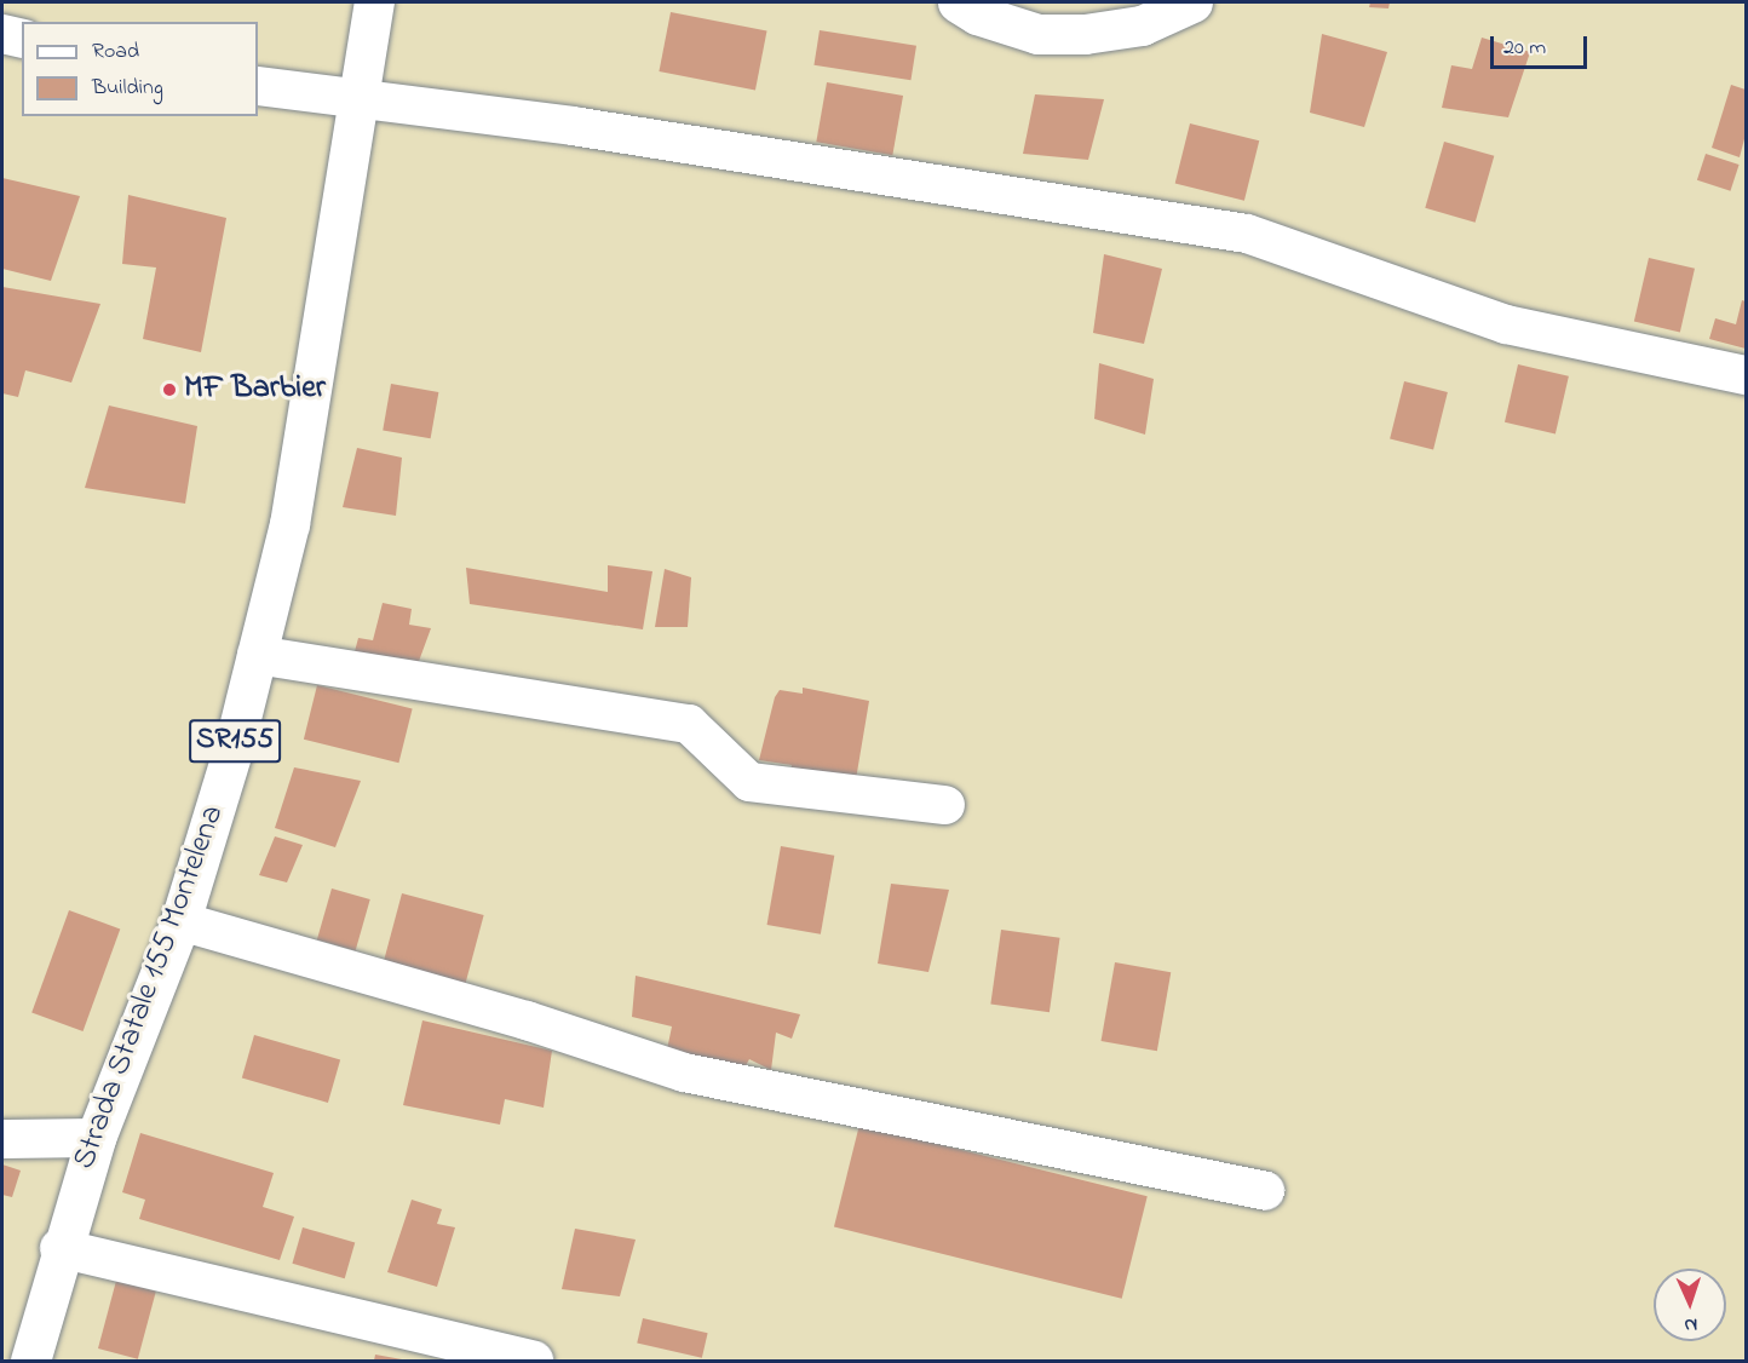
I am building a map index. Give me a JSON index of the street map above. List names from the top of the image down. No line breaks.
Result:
{"streets":{"main road":["SR155","Strada Statale 155 Montelena"]},"crossings":[["SR155","Strada Statale 155 Montelena"]],"places":["MF Barbier"],"legend":["Road","Building"],"scale_bar":"20 m","north":"bottom"}
